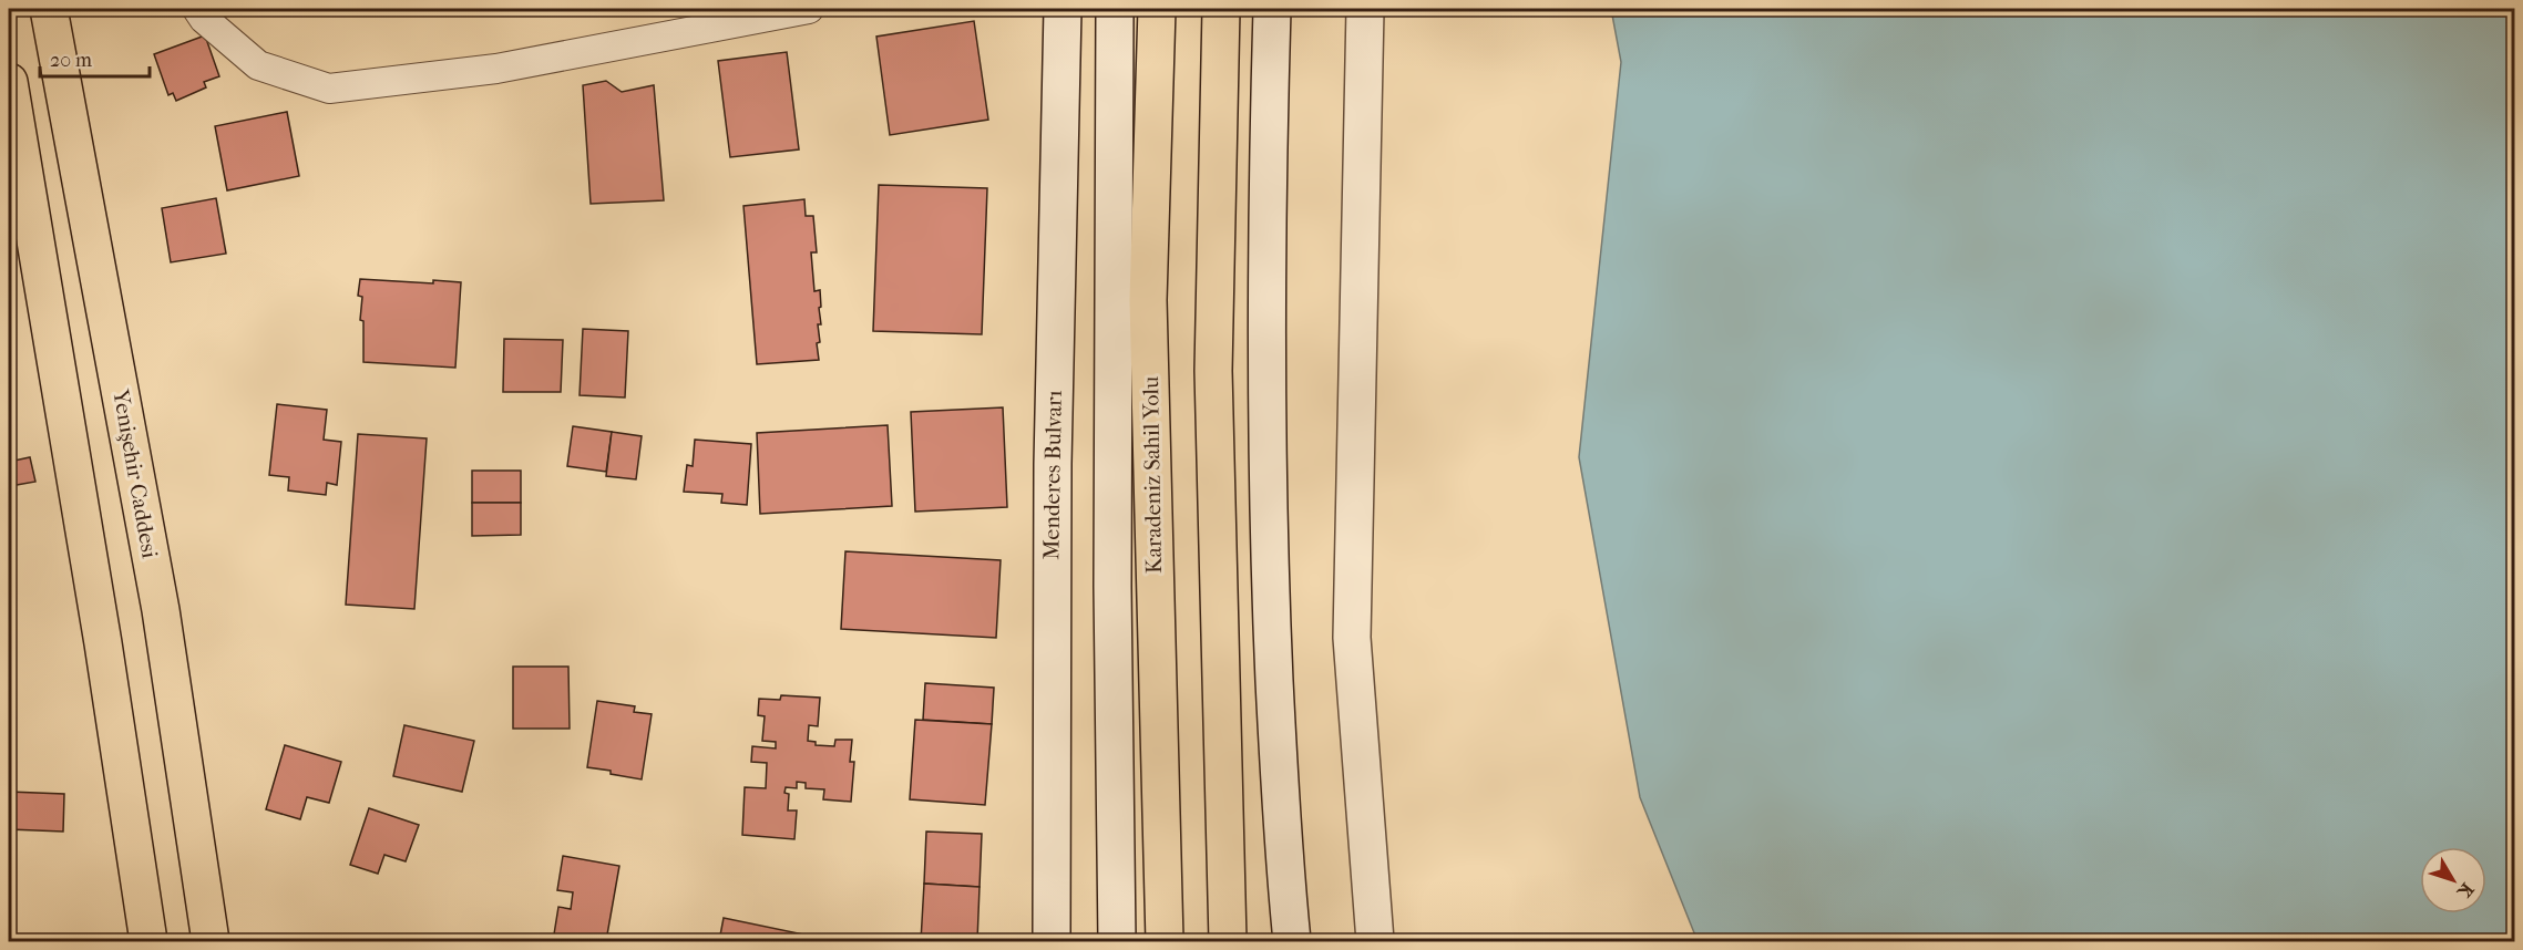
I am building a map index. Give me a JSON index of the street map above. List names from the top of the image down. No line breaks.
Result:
{"streets":{"main road":["Yenişehir Caddesi","Menderes Bulvarı","Karadeniz Sahil Yolu"]},"scale_bar":"20 m","north":"bottom right"}
